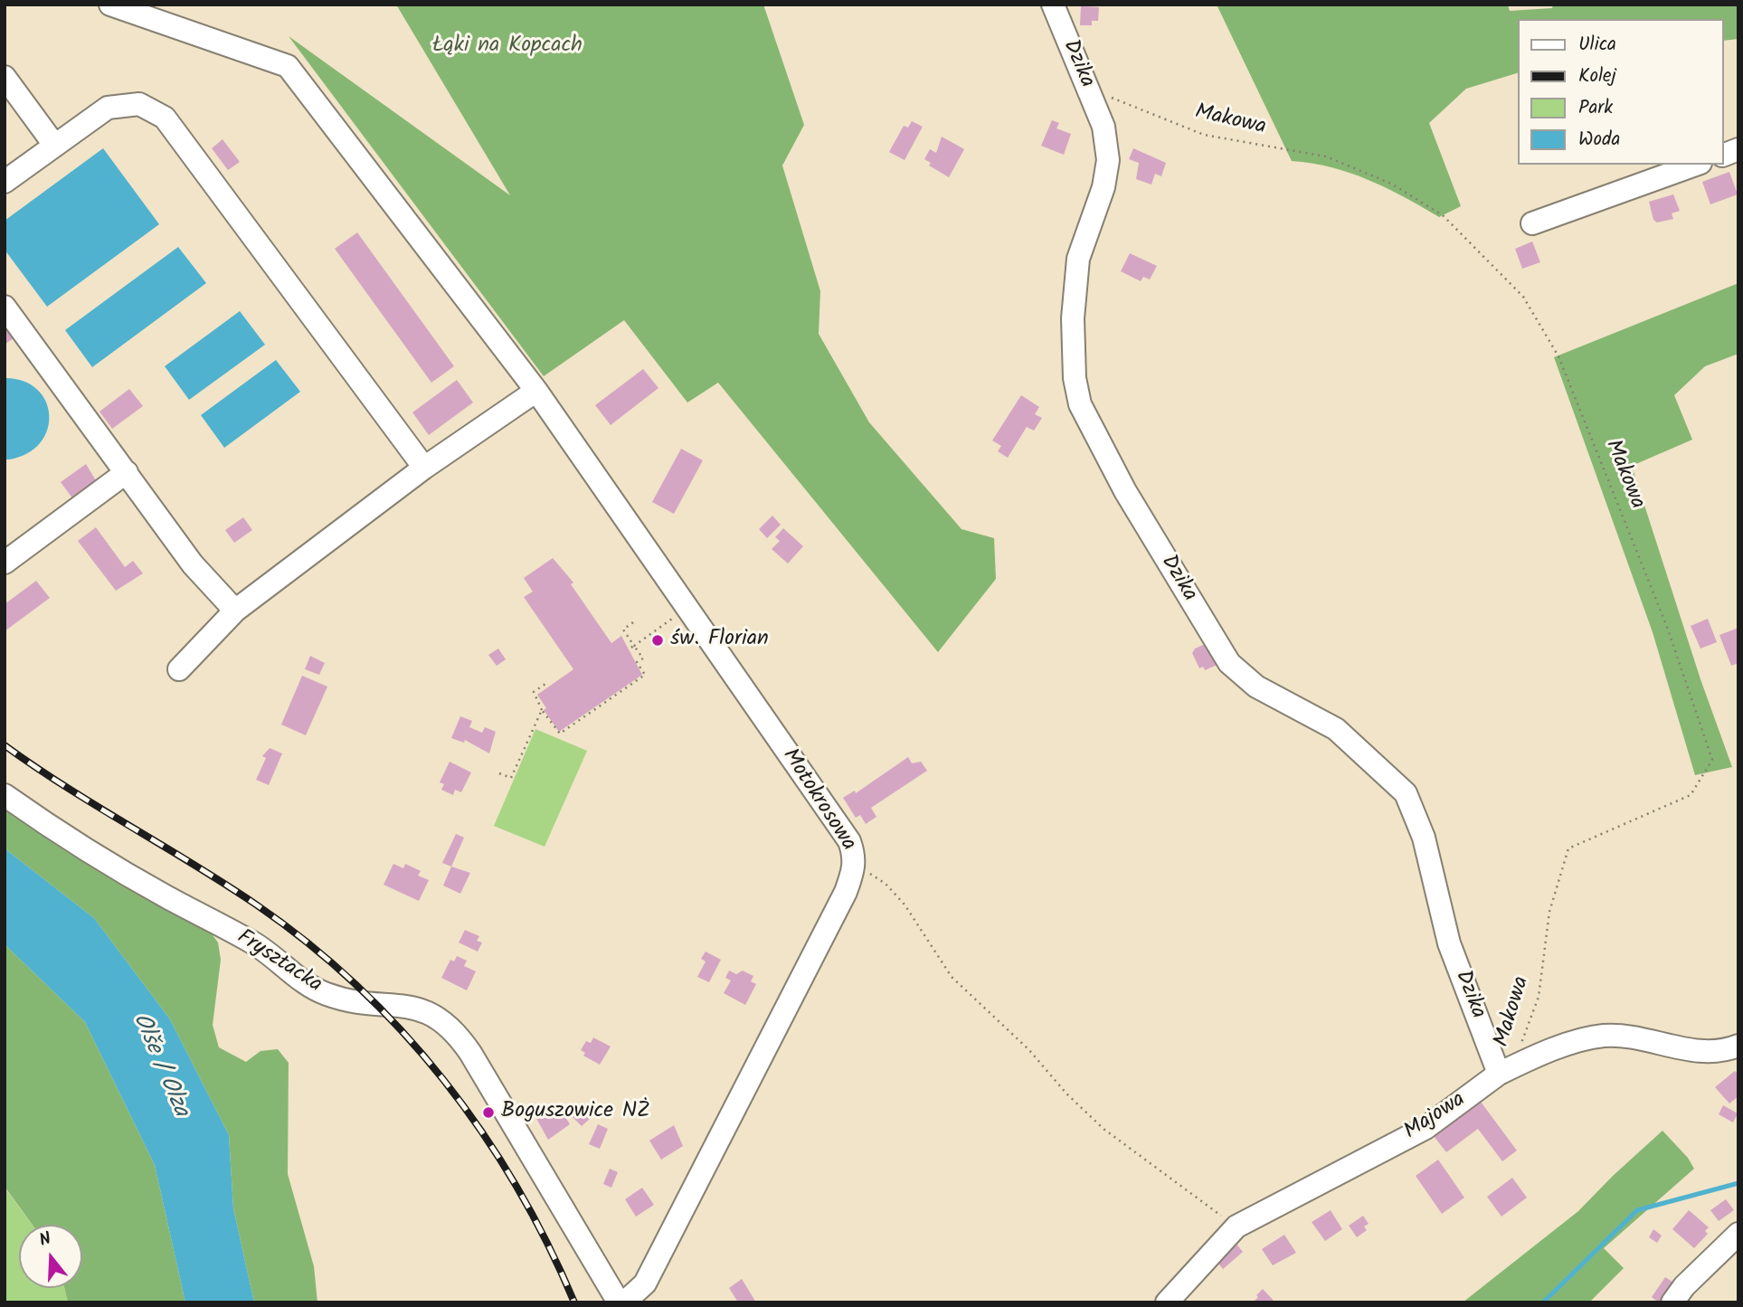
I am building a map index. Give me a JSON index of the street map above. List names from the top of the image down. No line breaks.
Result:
{"streets":{"street":["Dzika","Motokrosowa","Frysztacka","Majowa"],"path":["Makowa"]},"crossings":[["Dzika","Makowa"],["Dzika","Majowa"],["Makowa","Majowa"]],"water":["Olše / Olza"],"parks":["Łąki na Kopcach"],"places":["św. Florian","Boguszowice NŻ"],"legend":["Ulica","Kolej","Park","Woda"],"north":"top"}
